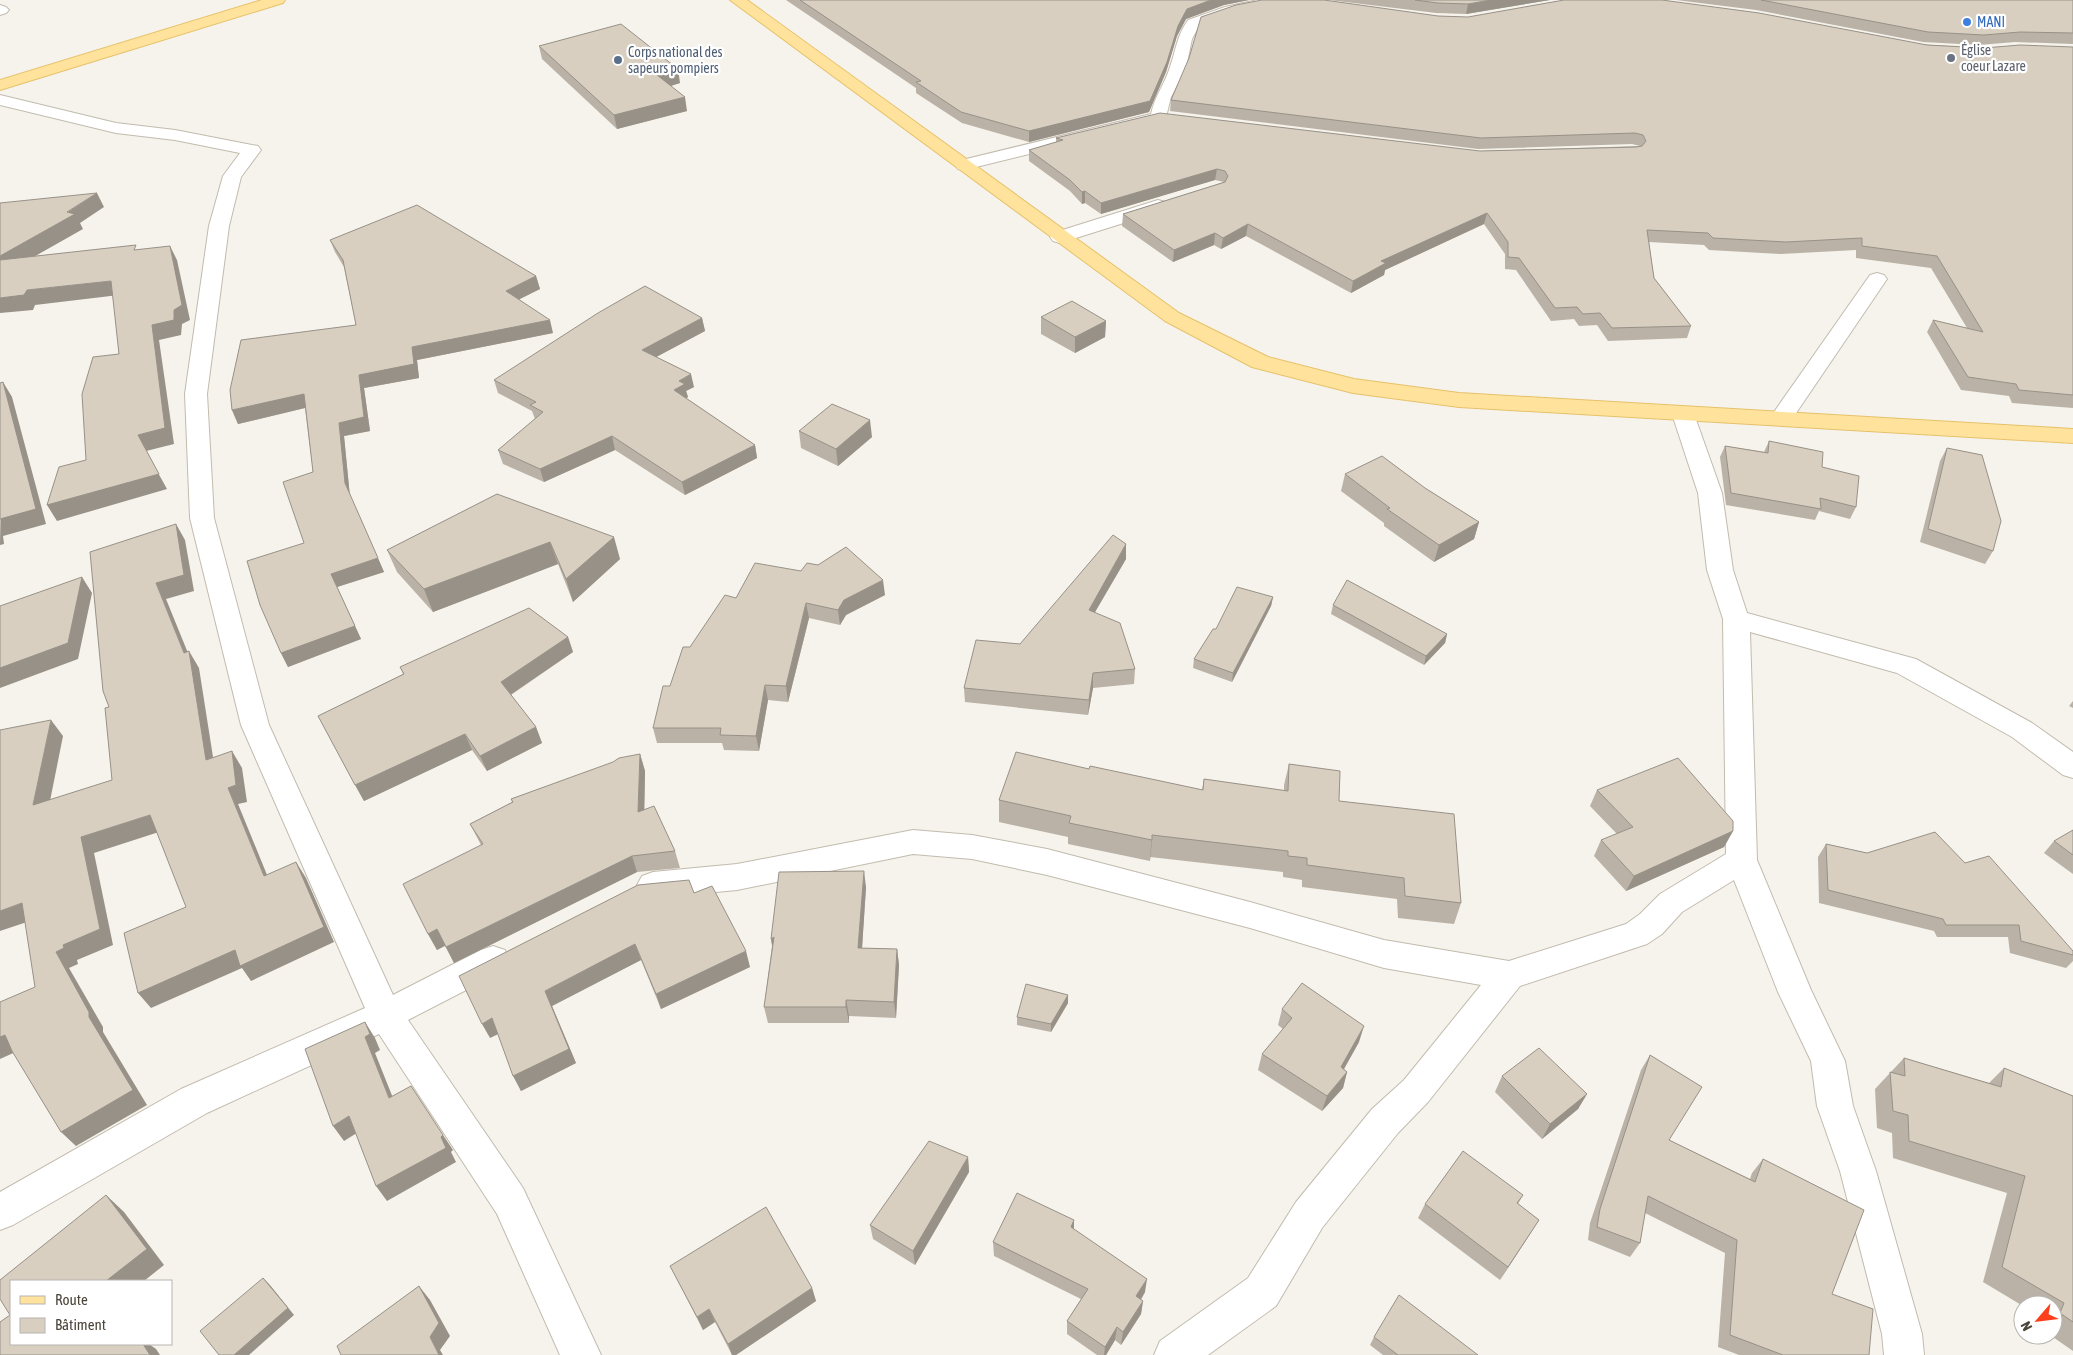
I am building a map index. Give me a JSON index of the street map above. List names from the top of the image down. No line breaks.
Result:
{"places":["MANI","Église coeur Lazare","Corps national des sapeurs pompiers"],"legend":["Route","Bâtiment"],"north":"bottom left"}
